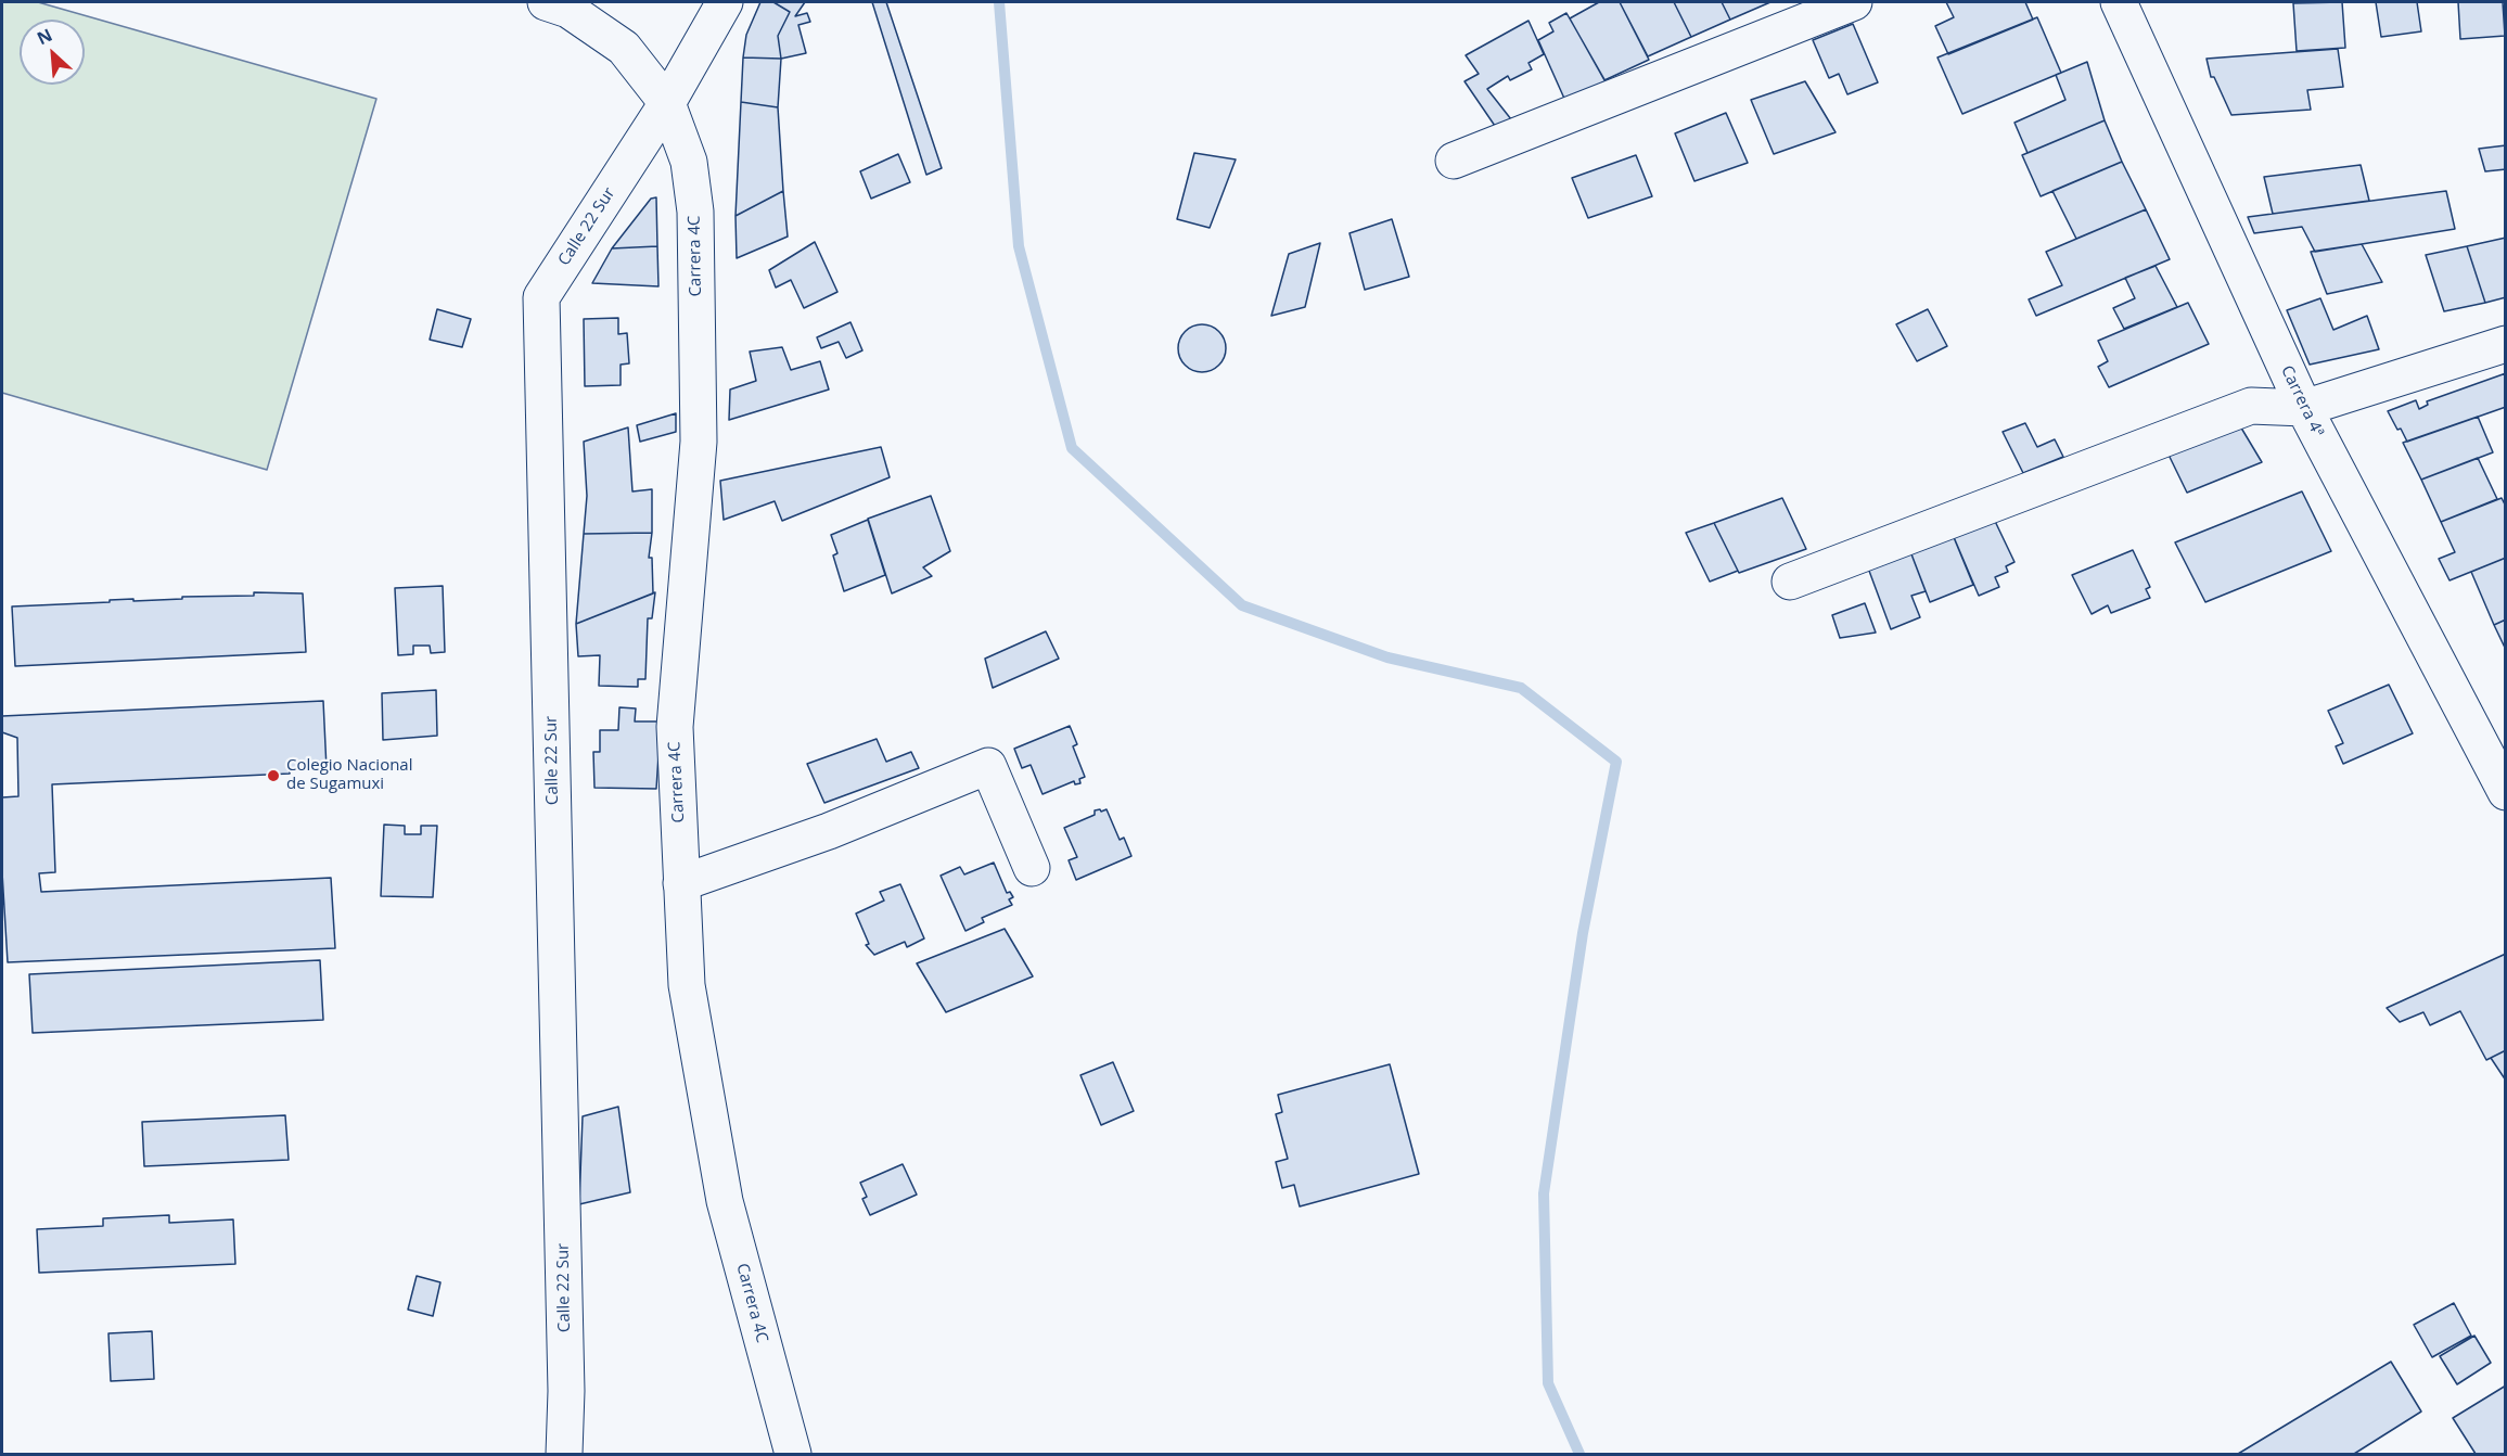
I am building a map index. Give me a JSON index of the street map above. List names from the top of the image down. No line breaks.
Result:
{"streets":{"street":["Calle 22 Sur","Carrera 4C","Carrera 4ª"]},"crossings":[["Calle 22 Sur","Carrera 4C"]],"places":["Colegio Nacional de Sugamuxi"],"north":"top left"}
